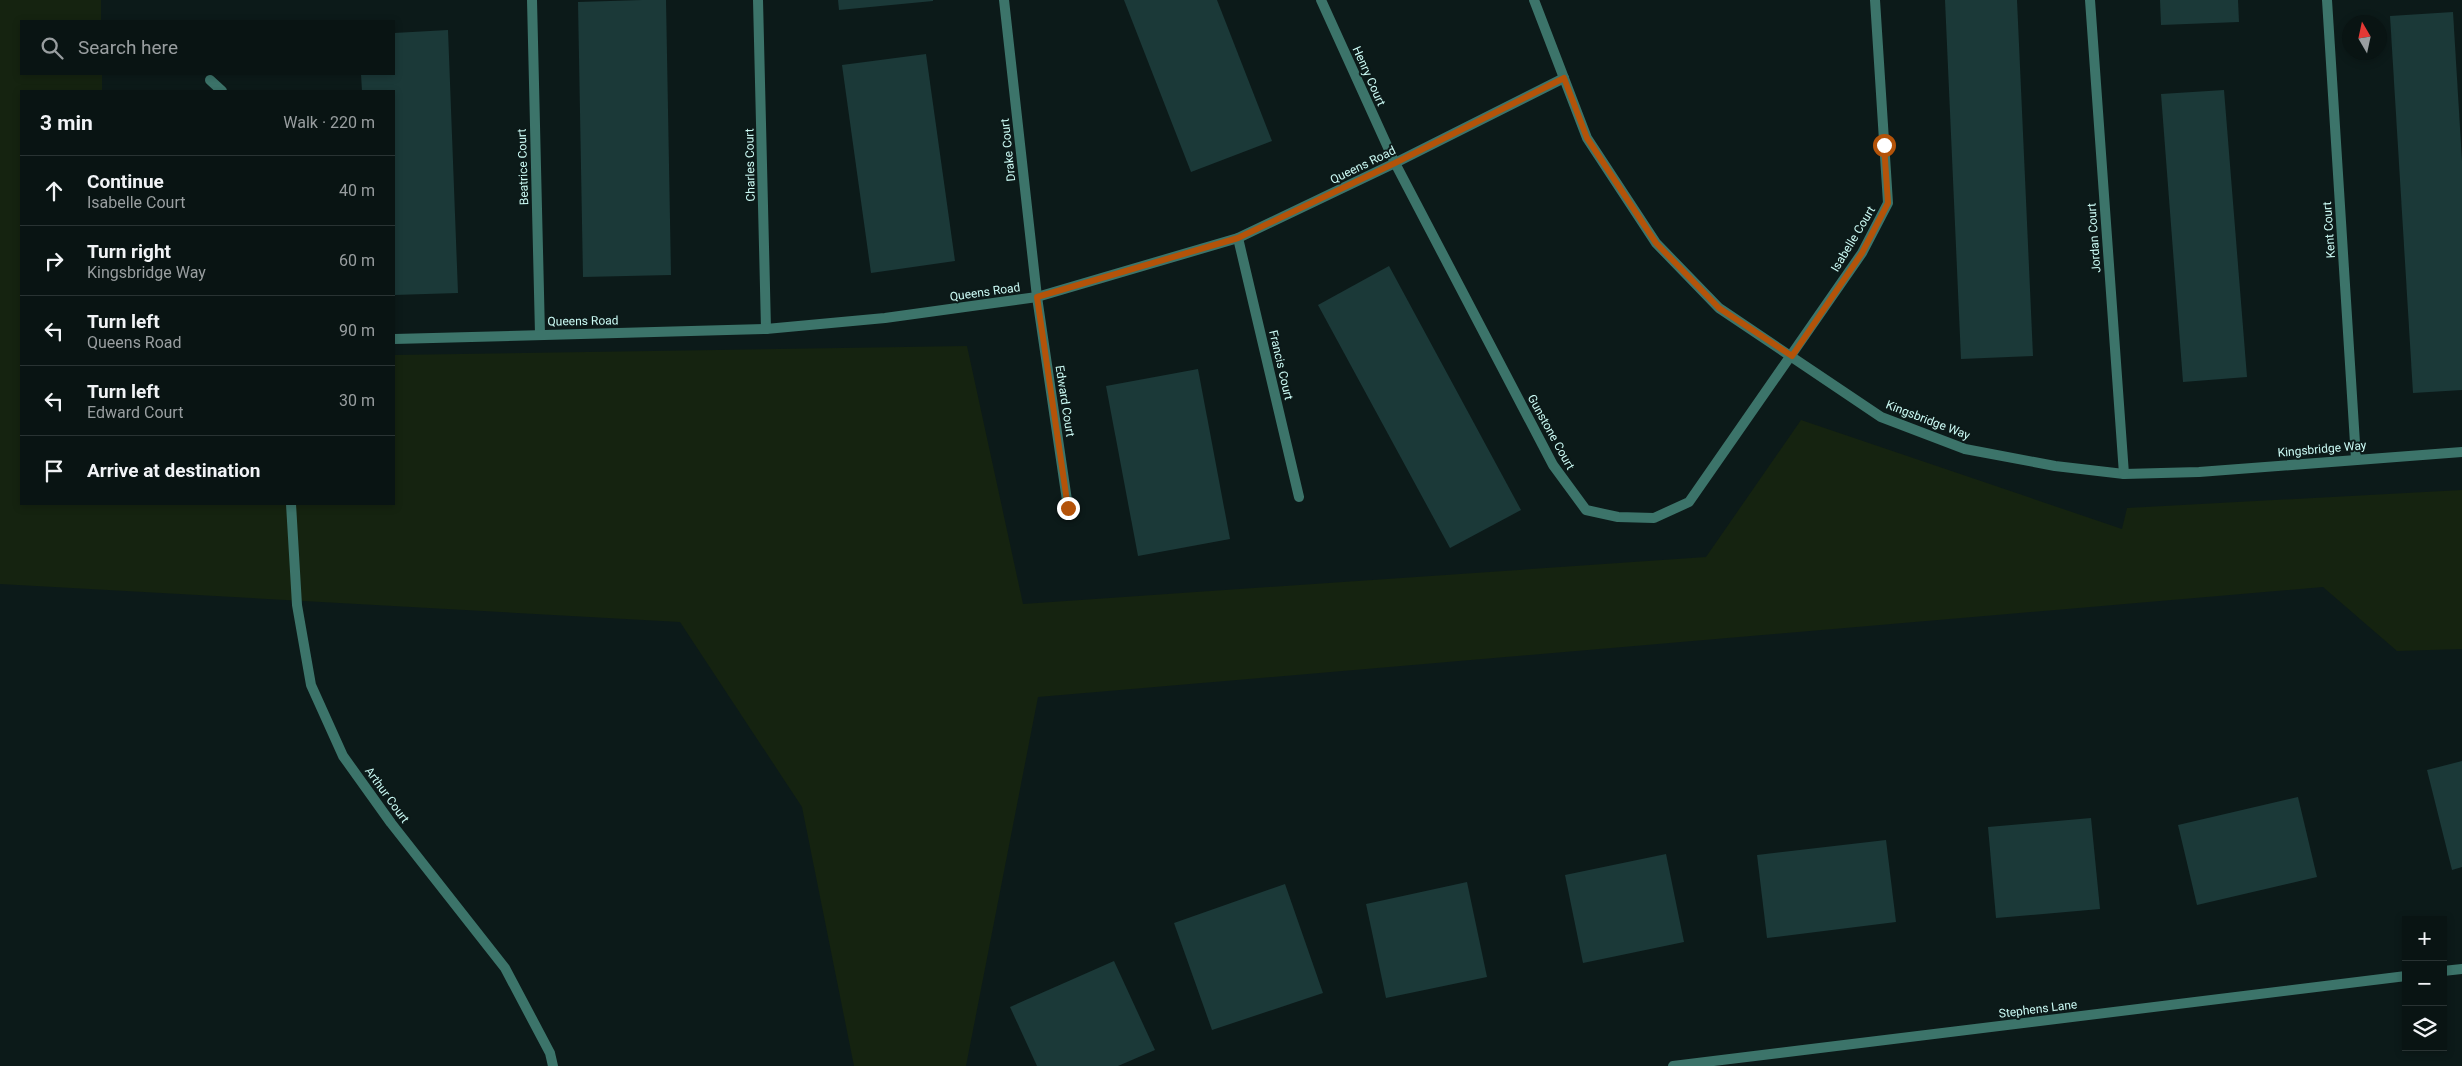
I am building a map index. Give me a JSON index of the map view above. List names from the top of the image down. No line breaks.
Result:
{"streets":{"street":["Henry Court","Drake Court","Charles Court","Queens Road","Beatrice Court","Kent Court","Jordan Court","Isabelle Court","Francis Court","Edward Court","Kingsbridge Way","Gunstone Court","Arthur Court","Stephens Lane"]},"crossings":[["Henry Court","Queens Road"],["Henry Court","Gunstone Court"],["Drake Court","Queens Road"],["Drake Court","Edward Court"],["Charles Court","Queens Road"],["Queens Road","Beatrice Court"],["Queens Road","Francis Court"],["Queens Road","Edward Court"],["Queens Road","Kingsbridge Way"],["Queens Road","Gunstone Court"],["Kent Court","Kingsbridge Way"],["Jordan Court","Kingsbridge Way"],["Isabelle Court","Kingsbridge Way"],["Isabelle Court","Gunstone Court"],["Kingsbridge Way","Gunstone Court"]],"north":"top","page":{"search":"Search here","heading":["3 min","Walk · 220 m"],"list":[["Continue","Isabelle Court","40 m"],["Turn right","Kingsbridge Way","60 m"],["Turn left","Queens Road","90 m"],["Turn left","Edward Court","30 m"],"Arrive at destination"],"map_buttons":["+","−"]}}
